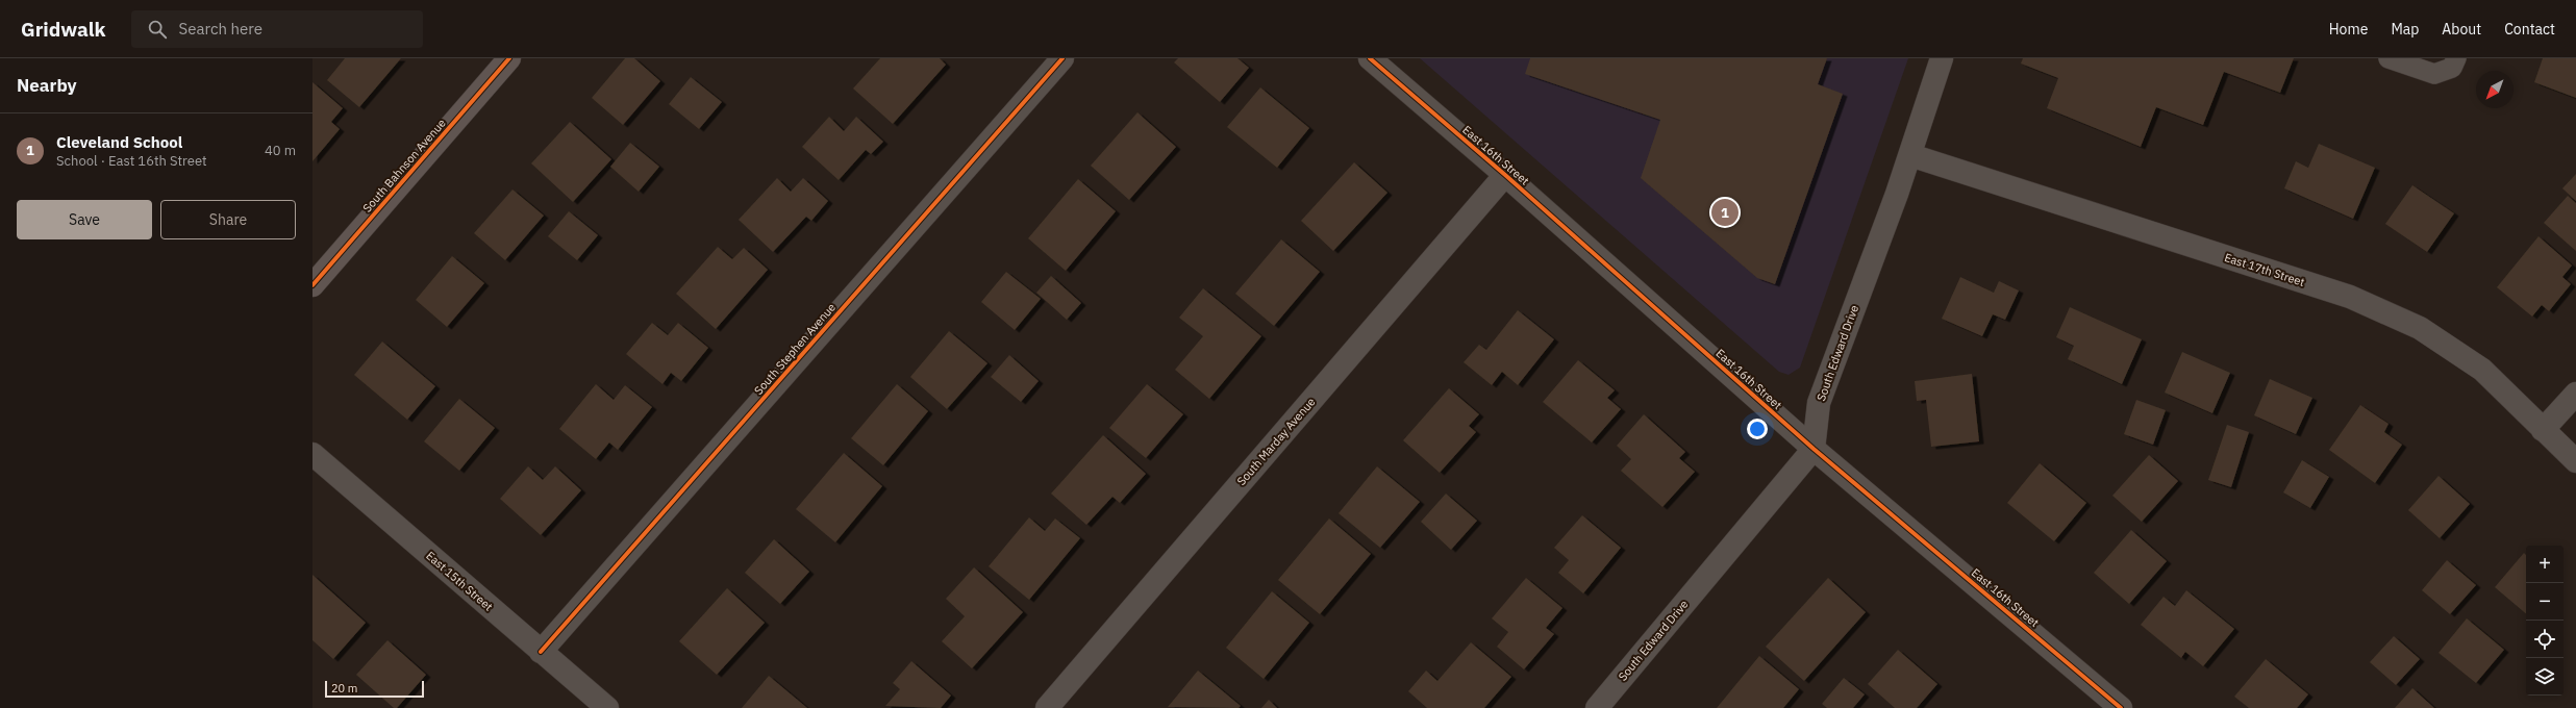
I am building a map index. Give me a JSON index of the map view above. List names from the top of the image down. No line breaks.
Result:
{"streets":{"street":["East 16th Street","South Bahnson Avenue","East 17th Street","South Stephen Avenue","South Edward Drive","South Marday Avenue","East 15th Street"]},"crossings":[["East 16th Street","South Edward Drive"],["East 16th Street","South Marday Avenue"],["East 17th Street","South Edward Drive"],["South Stephen Avenue","East 15th Street"]],"scale_bar":"20 m","north":"bottom left","page":{"header":"Gridwalk","search":"Search here","nav":["Home","Map","About","Contact"],"heading":"Nearby","list":[{"mark":"1","name":"Cleveland School","note":"School · East 16th Street","value":"40 m"}],"buttons":["Save","Share"],"pins":"1","map_buttons":["+","−"],"scale":"20 m"}}
